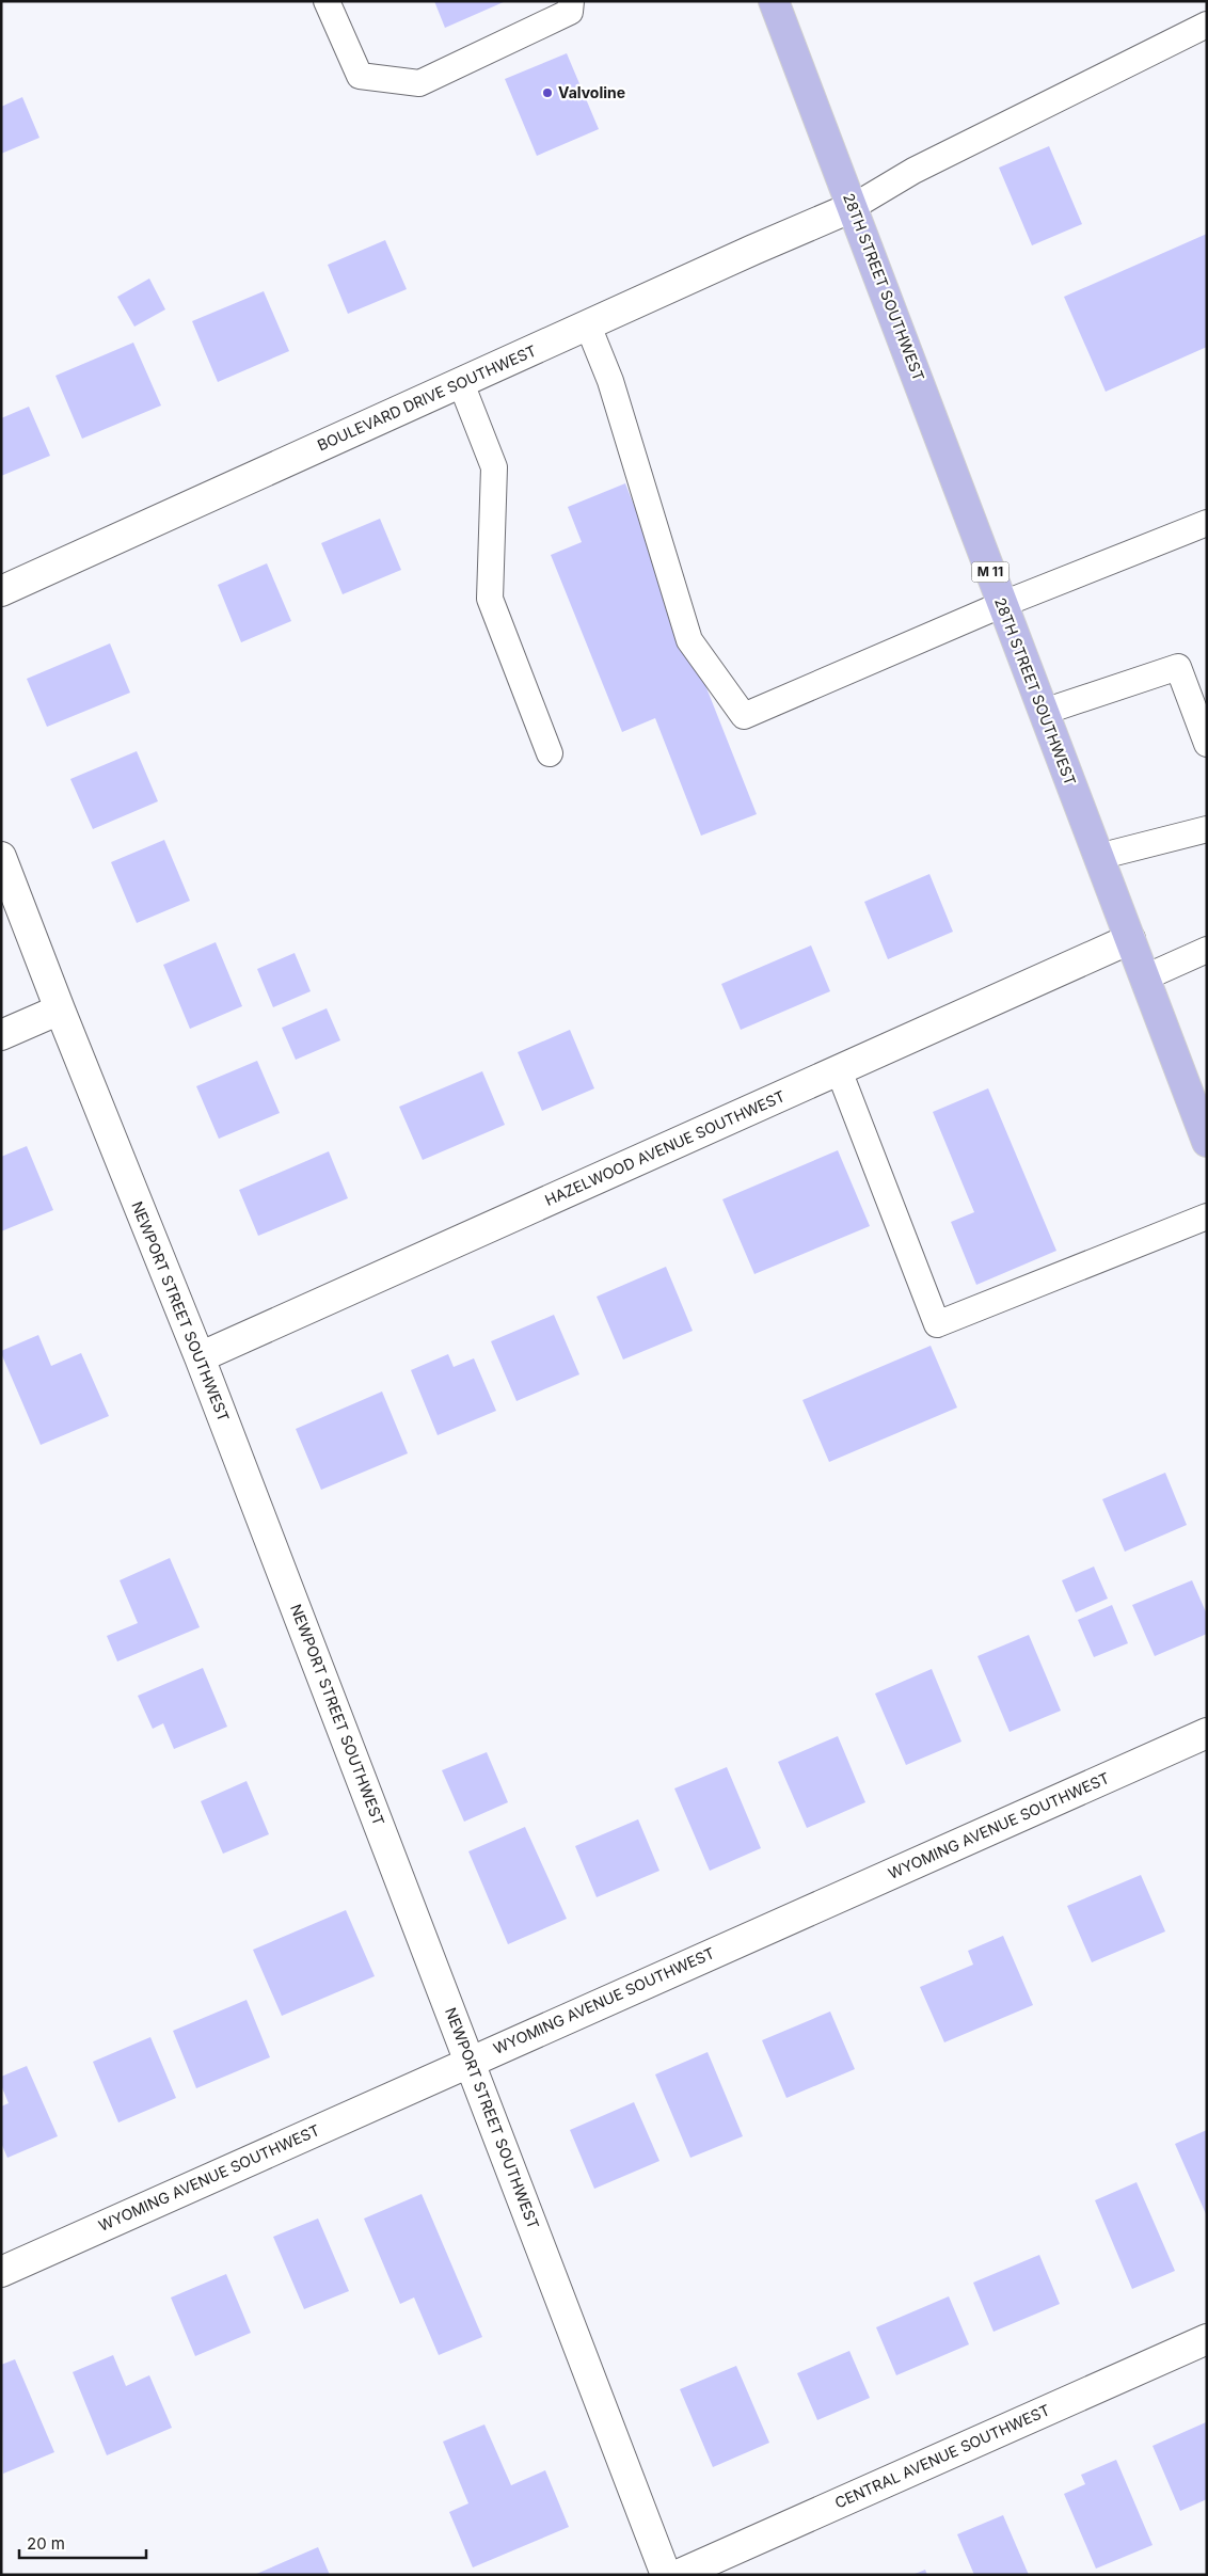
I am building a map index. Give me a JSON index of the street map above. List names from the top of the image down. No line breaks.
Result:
{"streets":{"main road":["28TH STREET SOUTHWEST","M 11"],"street":["BOULEVARD DRIVE SOUTHWEST","HAZELWOOD AVENUE SOUTHWEST","NEWPORT STREET SOUTHWEST","WYOMING AVENUE SOUTHWEST","CENTRAL AVENUE SOUTHWEST"]},"crossings":[["28TH STREET SOUTHWEST","BOULEVARD DRIVE SOUTHWEST"],["28TH STREET SOUTHWEST","HAZELWOOD AVENUE SOUTHWEST"],["HAZELWOOD AVENUE SOUTHWEST","NEWPORT STREET SOUTHWEST"],["NEWPORT STREET SOUTHWEST","WYOMING AVENUE SOUTHWEST"]],"places":["Valvoline"],"scale_bar":"20 m"}
